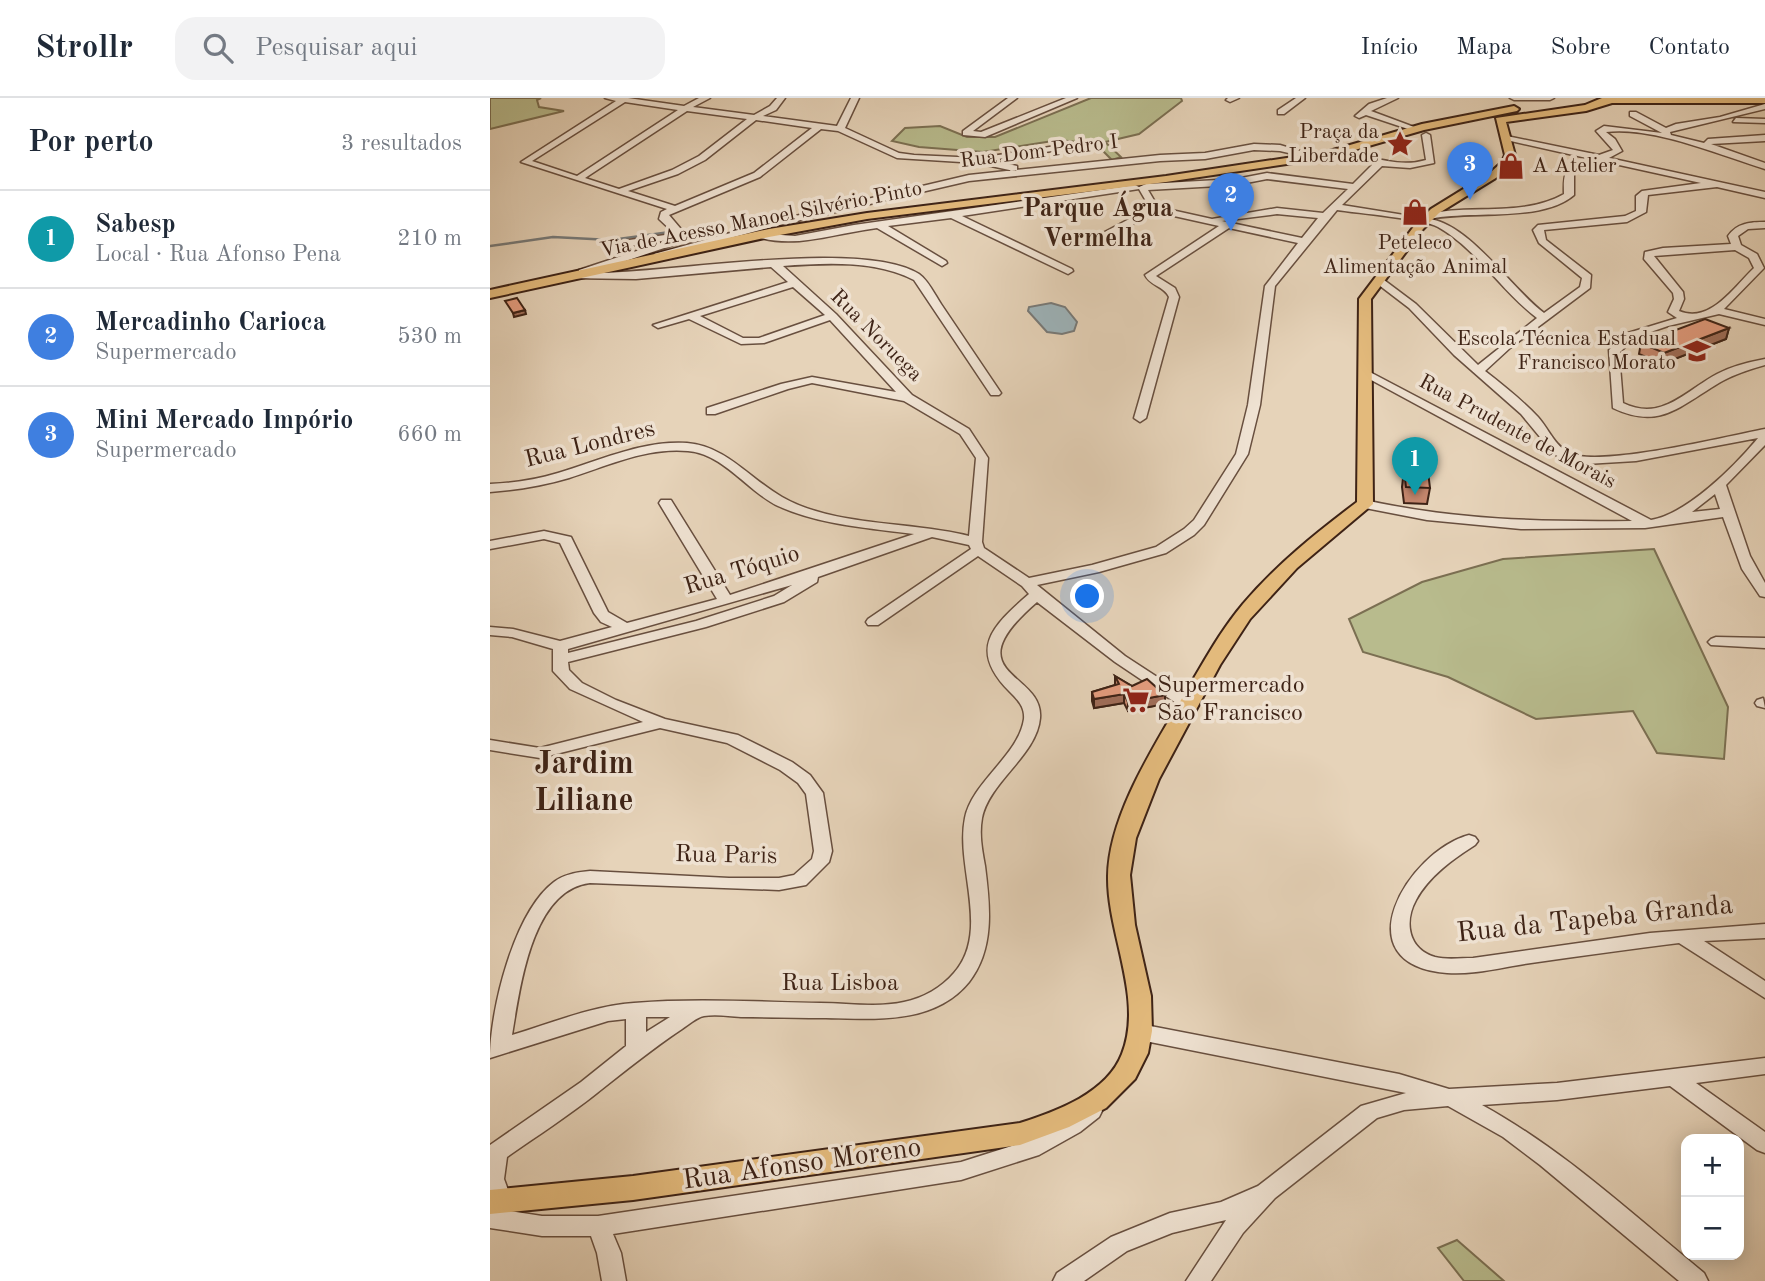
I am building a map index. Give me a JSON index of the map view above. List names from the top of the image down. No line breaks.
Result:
{"streets":{"main road":["Via de Acesso Manoel Silvério Pinto","Rua Afonso Moreno"],"street":["Rua Dom Pedro I","Rua Noruega","Rua Prudente de Morais","Rua Londres","Rua Tóquio","Rua Paris","Rua da Tapeba Granda","Rua Lisboa"]},"crossings":[["Rua Dom Pedro I","Via de Acesso Manoel Silvério Pinto"],["Rua Noruega","Rua Londres"],["Rua Londres","Rua Tóquio"],["Rua Londres","Rua Lisboa"],["Rua Londres","Rua Afonso Moreno"],["Rua Paris","Rua Lisboa"]],"districts":["Parque Água Vermelha","Jardim Liliane"],"places":{"place":["Praça da Liberdade"],"shop":["A Atelier","Peteleco Alimentação Animal"],"school or university":["Escola Técnica Estadual Francisco Morato"],"supermarket":["Supermercado São Francisco"]},"page":{"header":"Strollr","search":"Pesquisar aqui","nav":["Início","Mapa","Sobre","Contato"],"heading":["Por perto","3 resultados"],"pins":["3","2","1"],"list":[{"mark":"1","name":"Sabesp","note":"Local · Rua Afonso Pena","value":"210 m"},{"mark":"2","name":"Mercadinho Carioca","note":"Supermercado","value":"530 m"},{"mark":"3","name":"Mini Mercado Impório","note":"Supermercado","value":"660 m"}],"map_buttons":["+","−"]}}
